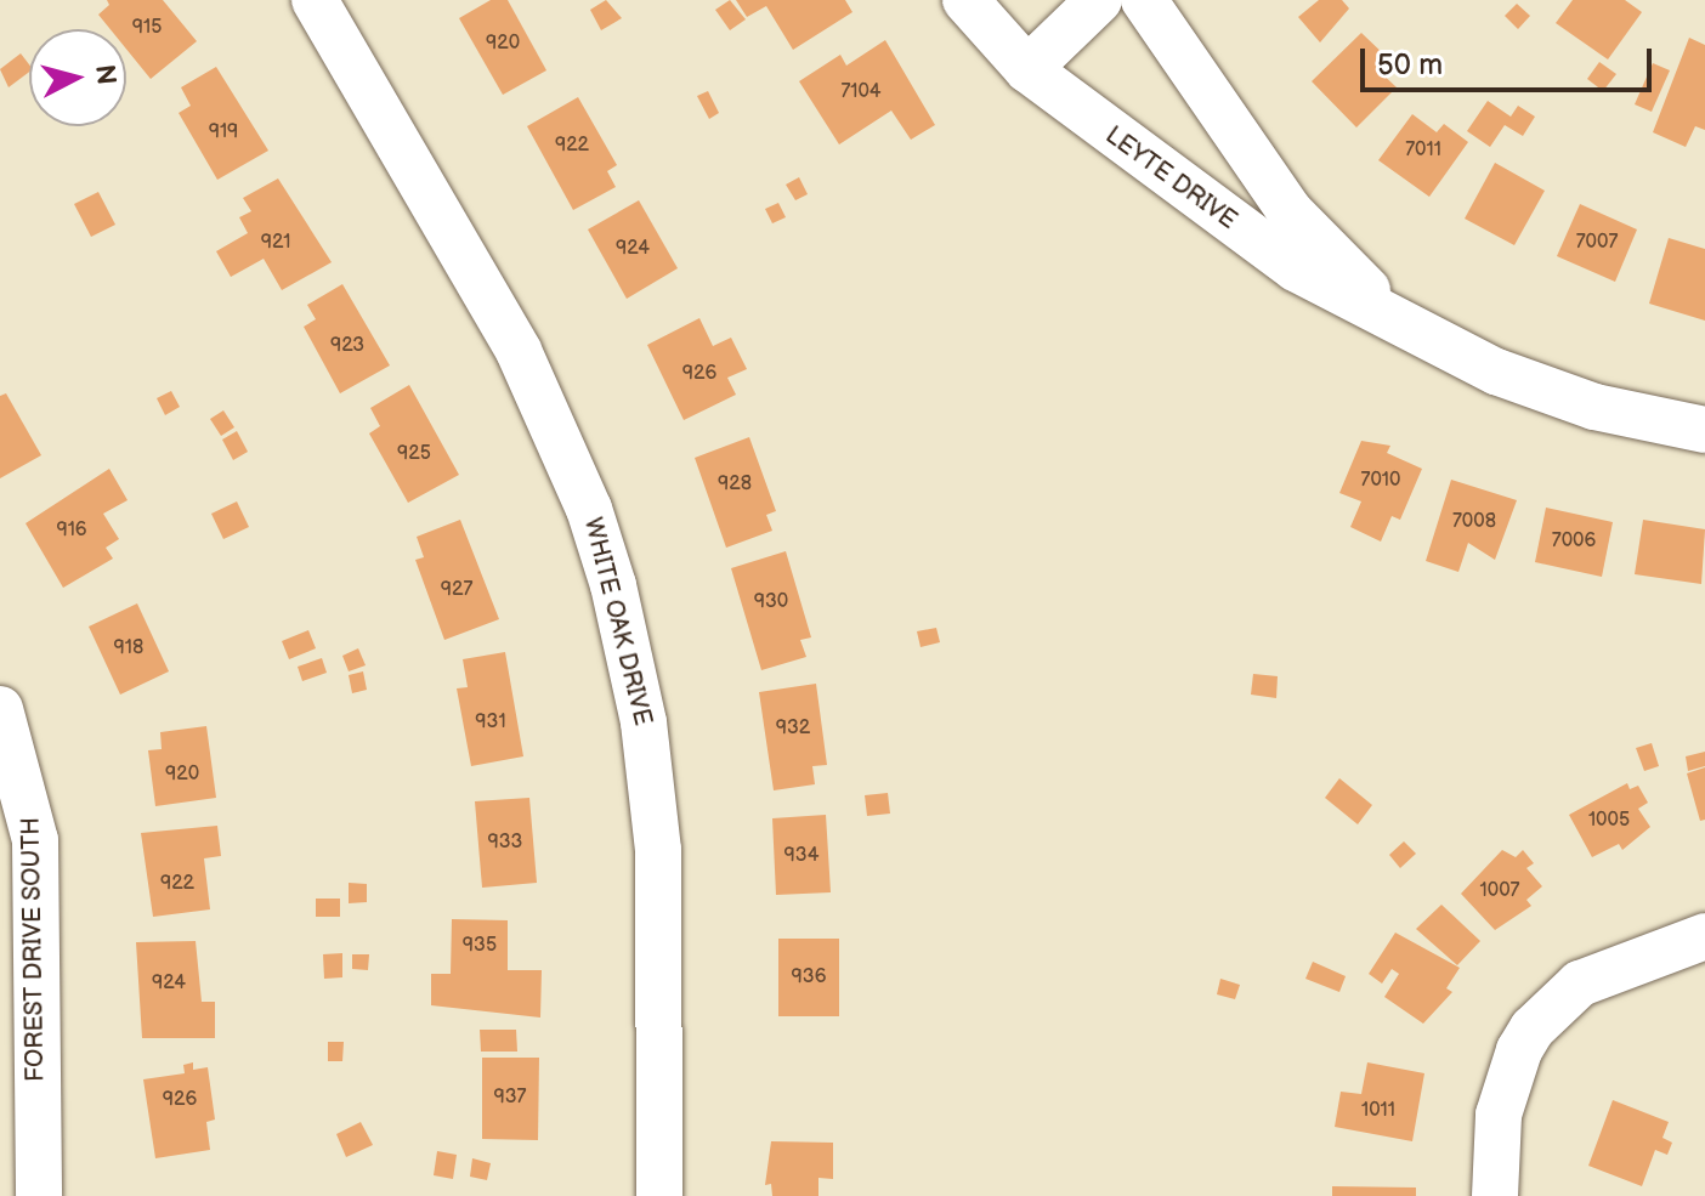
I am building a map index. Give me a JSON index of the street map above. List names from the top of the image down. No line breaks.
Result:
{"streets":{"street":["LEYTE DRIVE","WHITE OAK DRIVE","FOREST DRIVE SOUTH"]},"house_numbers":["915","920","7104","919","922","7011","921","7007","924","923","926","925","7010","928","7008","916","7006","927","930","918","931","932","920","1005","933","934","922","1007","935","936","924","937","926","1011"],"scale_bar":"50 m","north":"right"}
